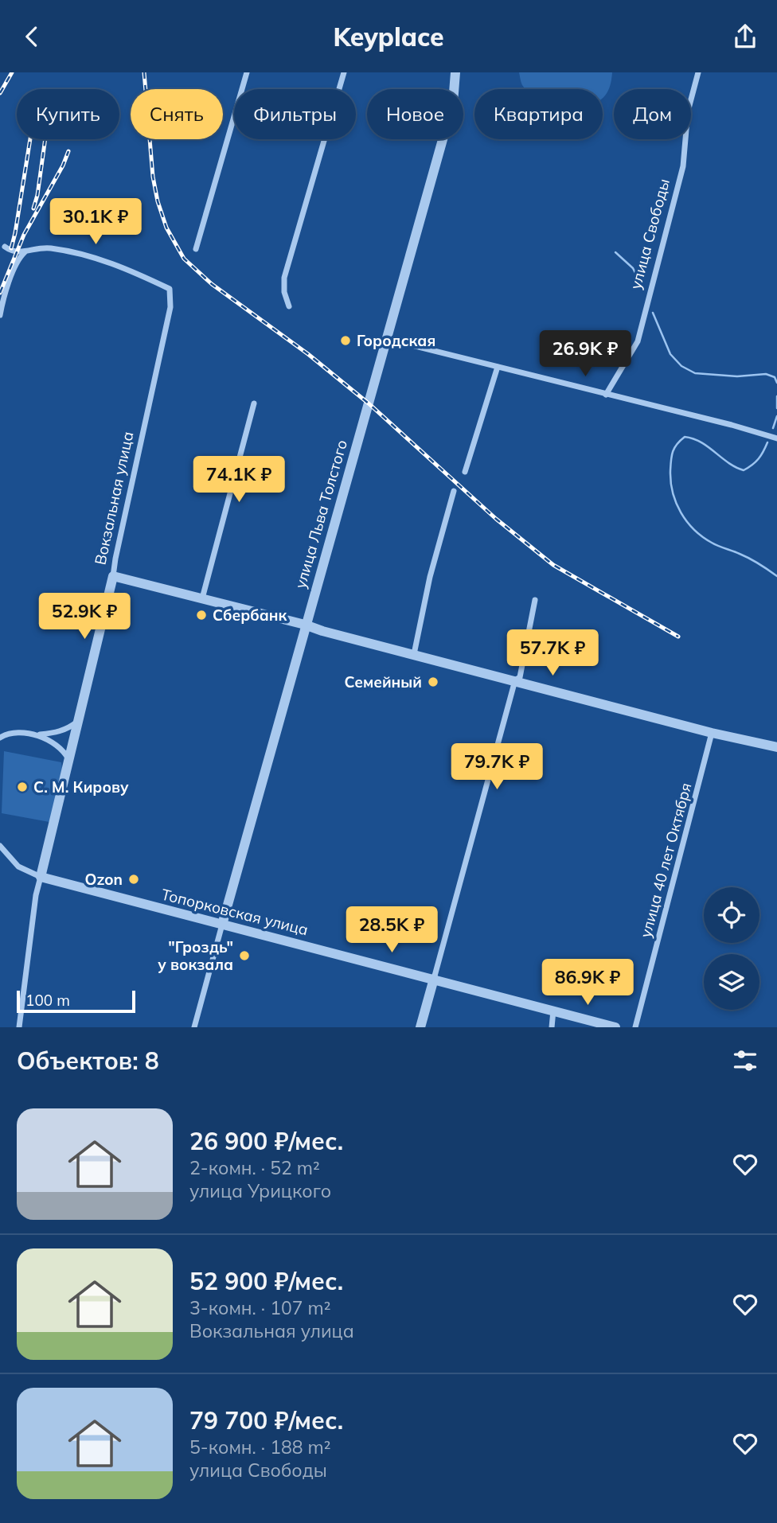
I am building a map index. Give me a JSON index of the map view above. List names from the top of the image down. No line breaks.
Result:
{"streets":{"street":["улица Свободы","Вокзальная улица","улица Льва Толстого","улица 40 лет Октября","Топорковская улица"]},"crossings":[["Вокзальная улица","Топорковская улица"],["улица Льва Толстого","Топорковская улица"]],"places":["Городская","Сбербанк","Семейный","С. М. Кирову","Ozon","\"Гроздь\" у вокзала"],"scale_bar":"100 m","page":{"header":"Keyplace","chip":["Купить","Снять","Фильтры","Новое","Квартира","Дом"],"price":["30.1K ₽","26.9K ₽","74.1K ₽","52.9K ₽","57.7K ₽","79.7K ₽","28.5K ₽","86.9K ₽"],"scale":"100 m","heading":"Объектов: 8","list":[{"name":"26 900 ₽/мес.","note":"2-комн. · 52 m² · улица Урицкого"},{"name":"52 900 ₽/мес.","note":"3-комн. · 107 m² · Вокзальная улица"},{"name":"79 700 ₽/мес.","note":"5-комн. · 188 m² · улица Свободы"}]}}
